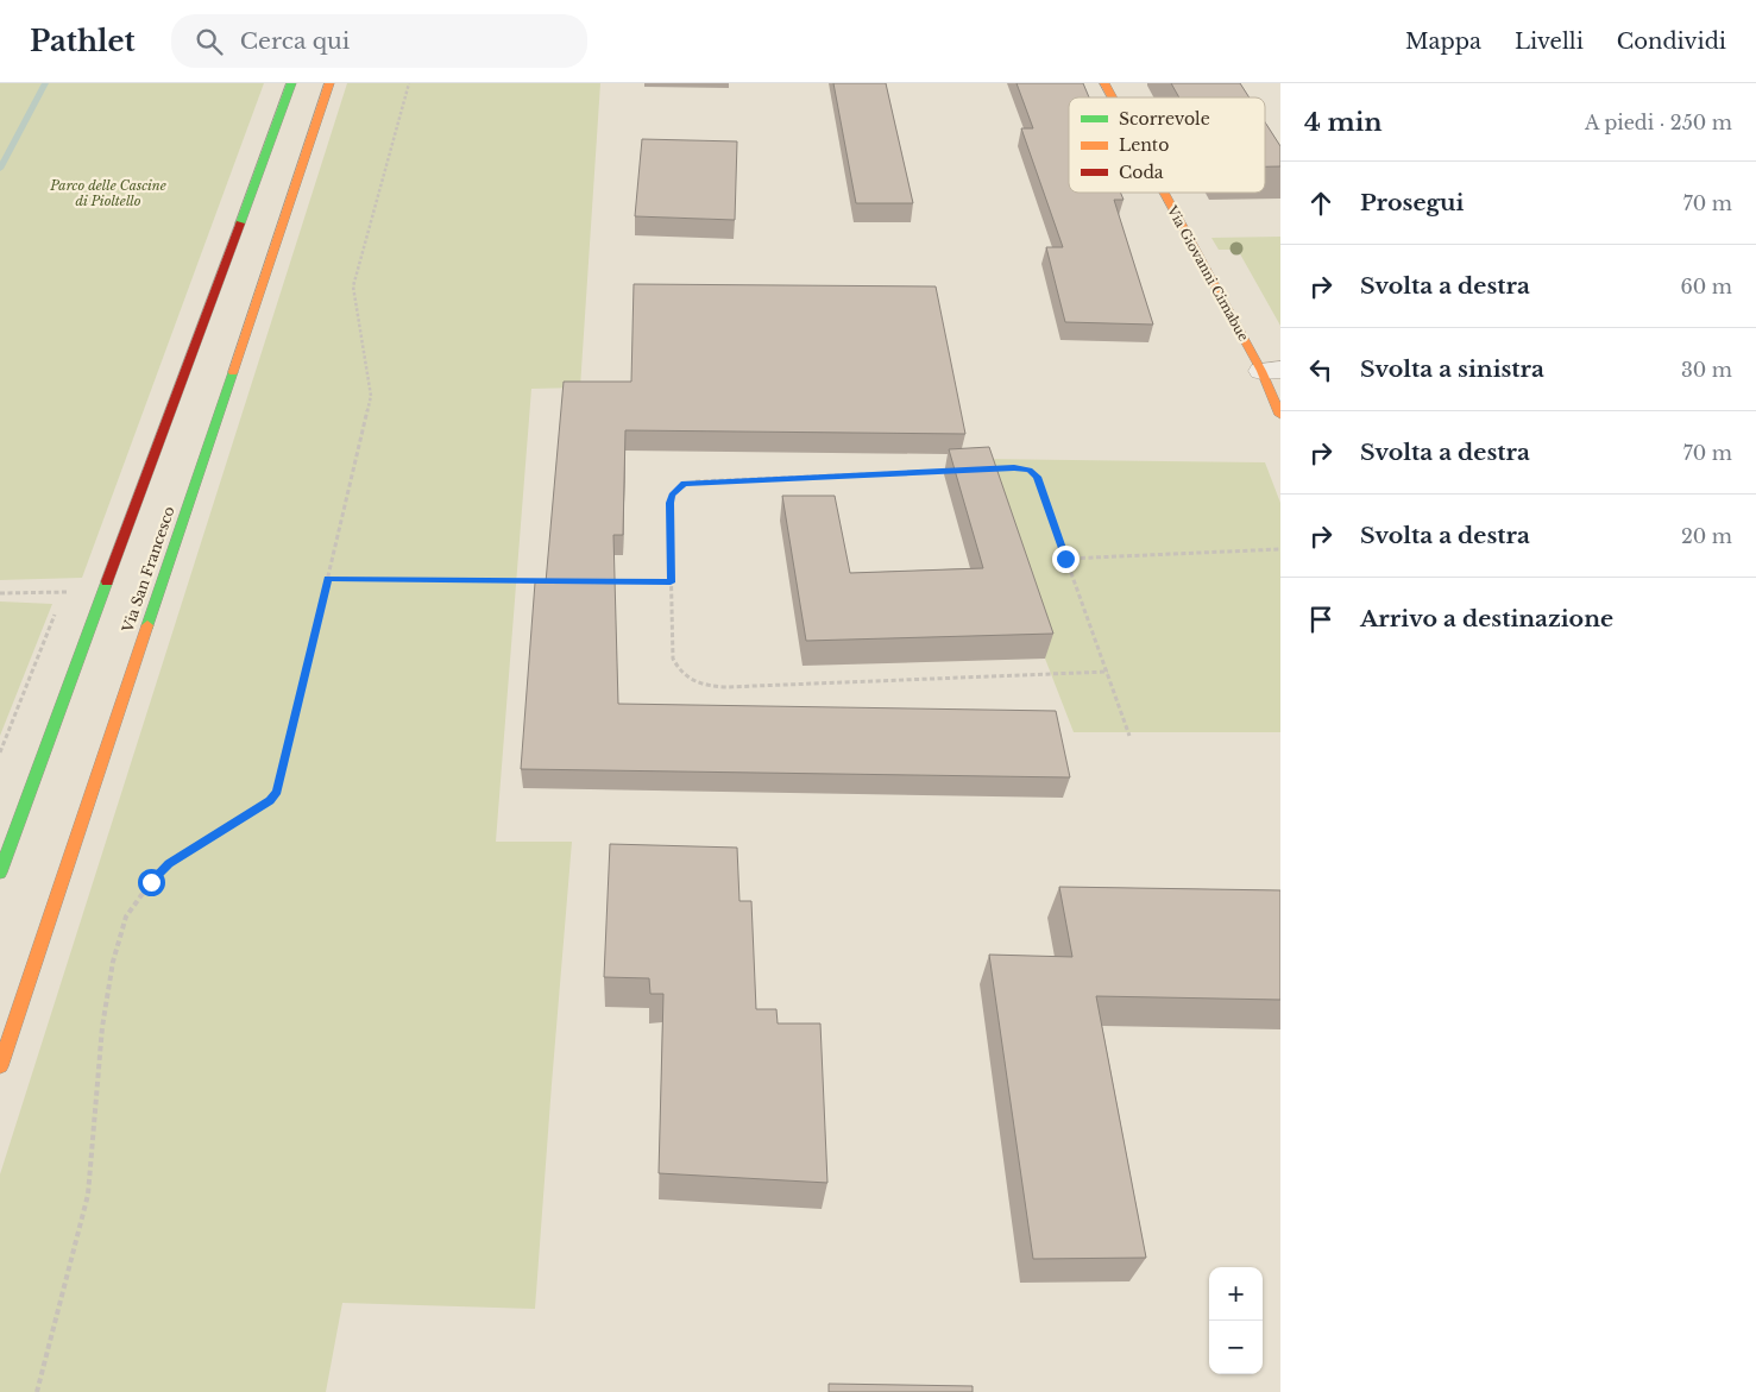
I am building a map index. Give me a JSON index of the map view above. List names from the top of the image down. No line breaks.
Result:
{"streets":{"street":["Via Giovanni Cimabue","Via San Francesco"]},"parks":["Parco delle Cascine di Pioltello"],"legend":["Scorrevole","Lento","Coda"],"page":{"header":"Pathlet","search":"Cerca qui","nav":["Mappa","Livelli","Condividi"],"heading":["4 min","A piedi · 250 m"],"list":[["Prosegui","70 m"],["Svolta a destra","60 m"],["Svolta a sinistra","30 m"],["Svolta a destra","70 m"],["Svolta a destra","20 m"],"Arrivo a destinazione"],"map_buttons":["+","−"]}}
